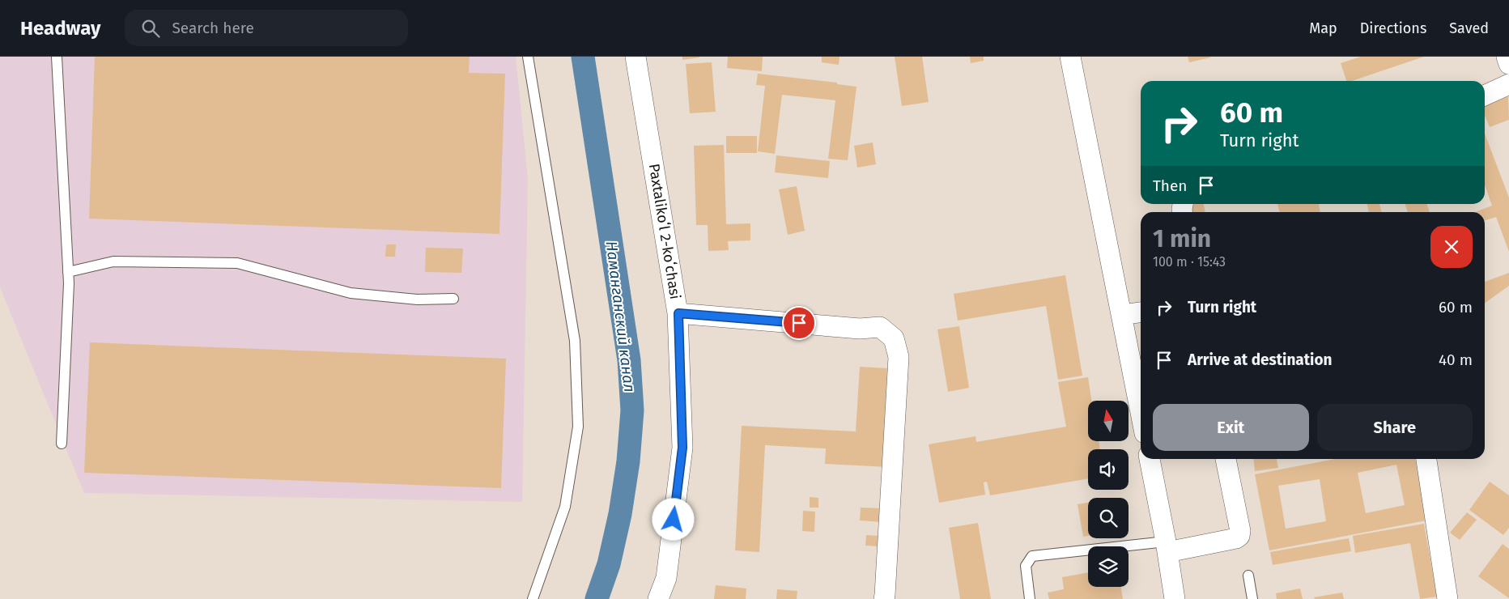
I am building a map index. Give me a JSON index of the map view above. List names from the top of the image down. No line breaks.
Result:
{"streets":{"street":["Paxtalikoʻl 2-koʻchasi"]},"water":["Наманганский канал"],"north":"top","page":{"header":"Headway","search":"Search here","nav":["Map","Directions","Saved"],"turn":["60 m","Turn right"],"then":"Then","heading":["1 min","100 m · 15:43"],"list":[{"name":"Turn right","value":"60 m"},{"name":"Arrive at destination","value":"40 m"}],"buttons":["Exit","Share"]}}
